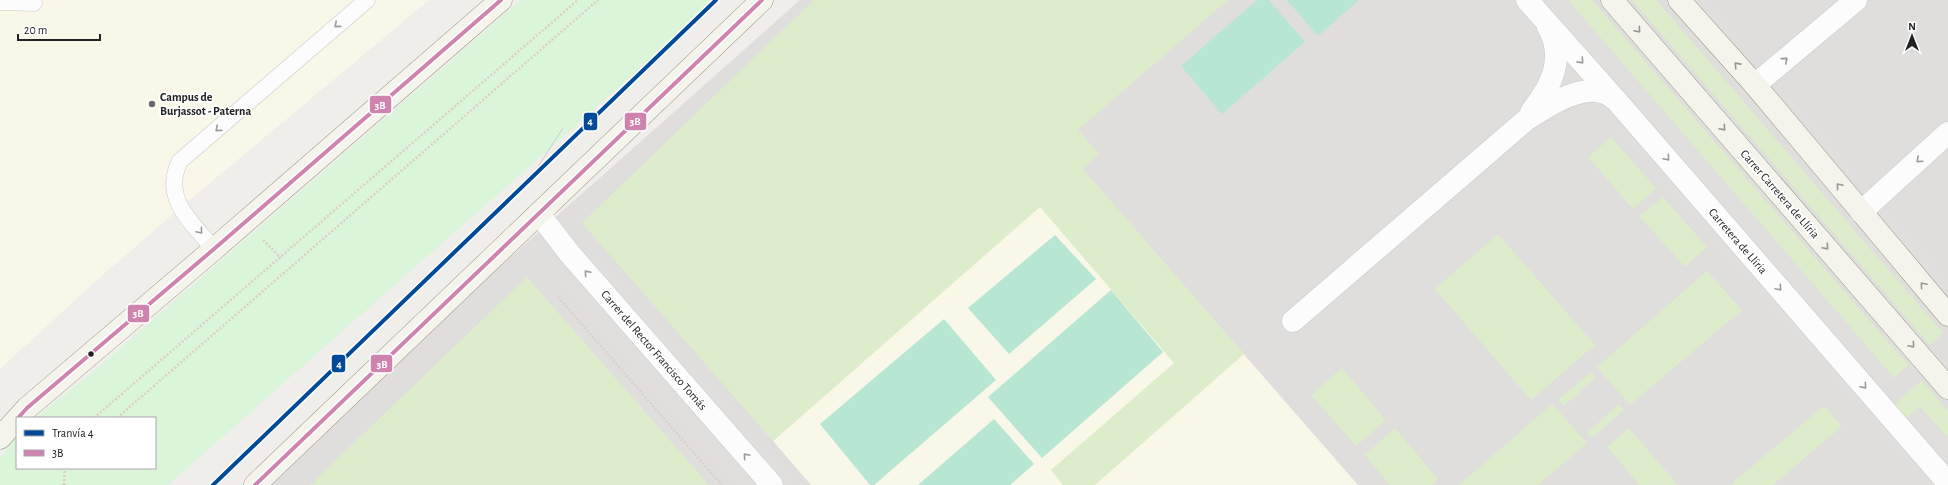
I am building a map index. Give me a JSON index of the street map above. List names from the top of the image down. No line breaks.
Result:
{"streets":{"street":["Carrer Carretera de Llíria","Carretera de Llíria","Carrer del Rector Francisco Tomás"]},"one_way":["Carrer del Rector Francisco Tomás"],"places":["Campus de Burjassot - Paterna"],"lines":["tram line 4","transit line 3B"],"legend":["Tranvía 4","3B"],"scale_bar":"20 m","north":"top"}
